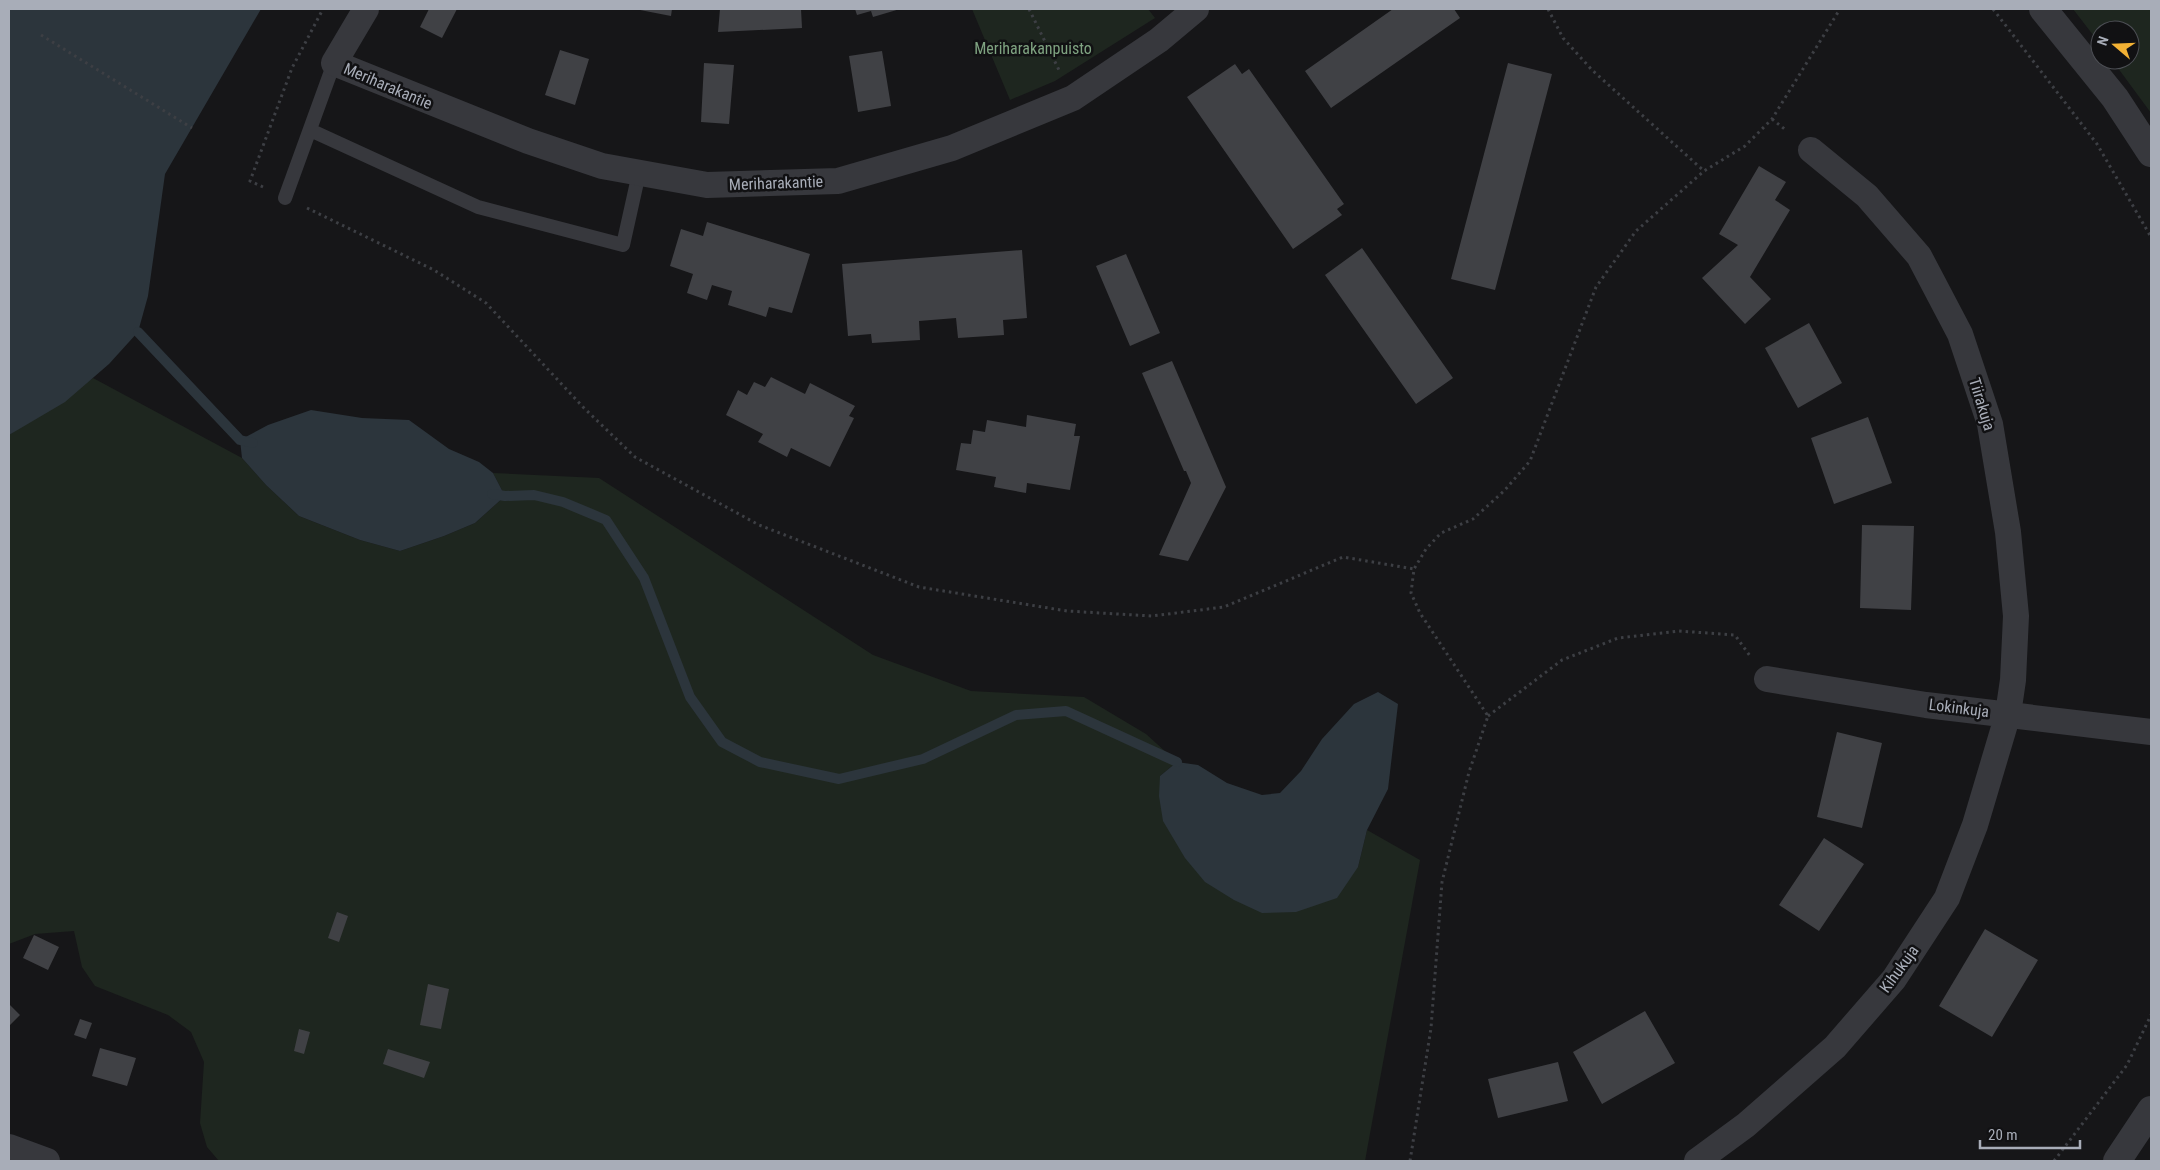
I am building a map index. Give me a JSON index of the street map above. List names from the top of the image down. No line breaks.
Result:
{"streets":{"street":["Meriharakantie","Tiirakuja","Lokinkuja","Kihukuja"]},"crossings":[["Tiirakuja","Lokinkuja"],["Tiirakuja","Kihukuja"],["Lokinkuja","Kihukuja"]],"parks":["Meriharakanpuisto"],"scale_bar":"20 m","north":"left"}
